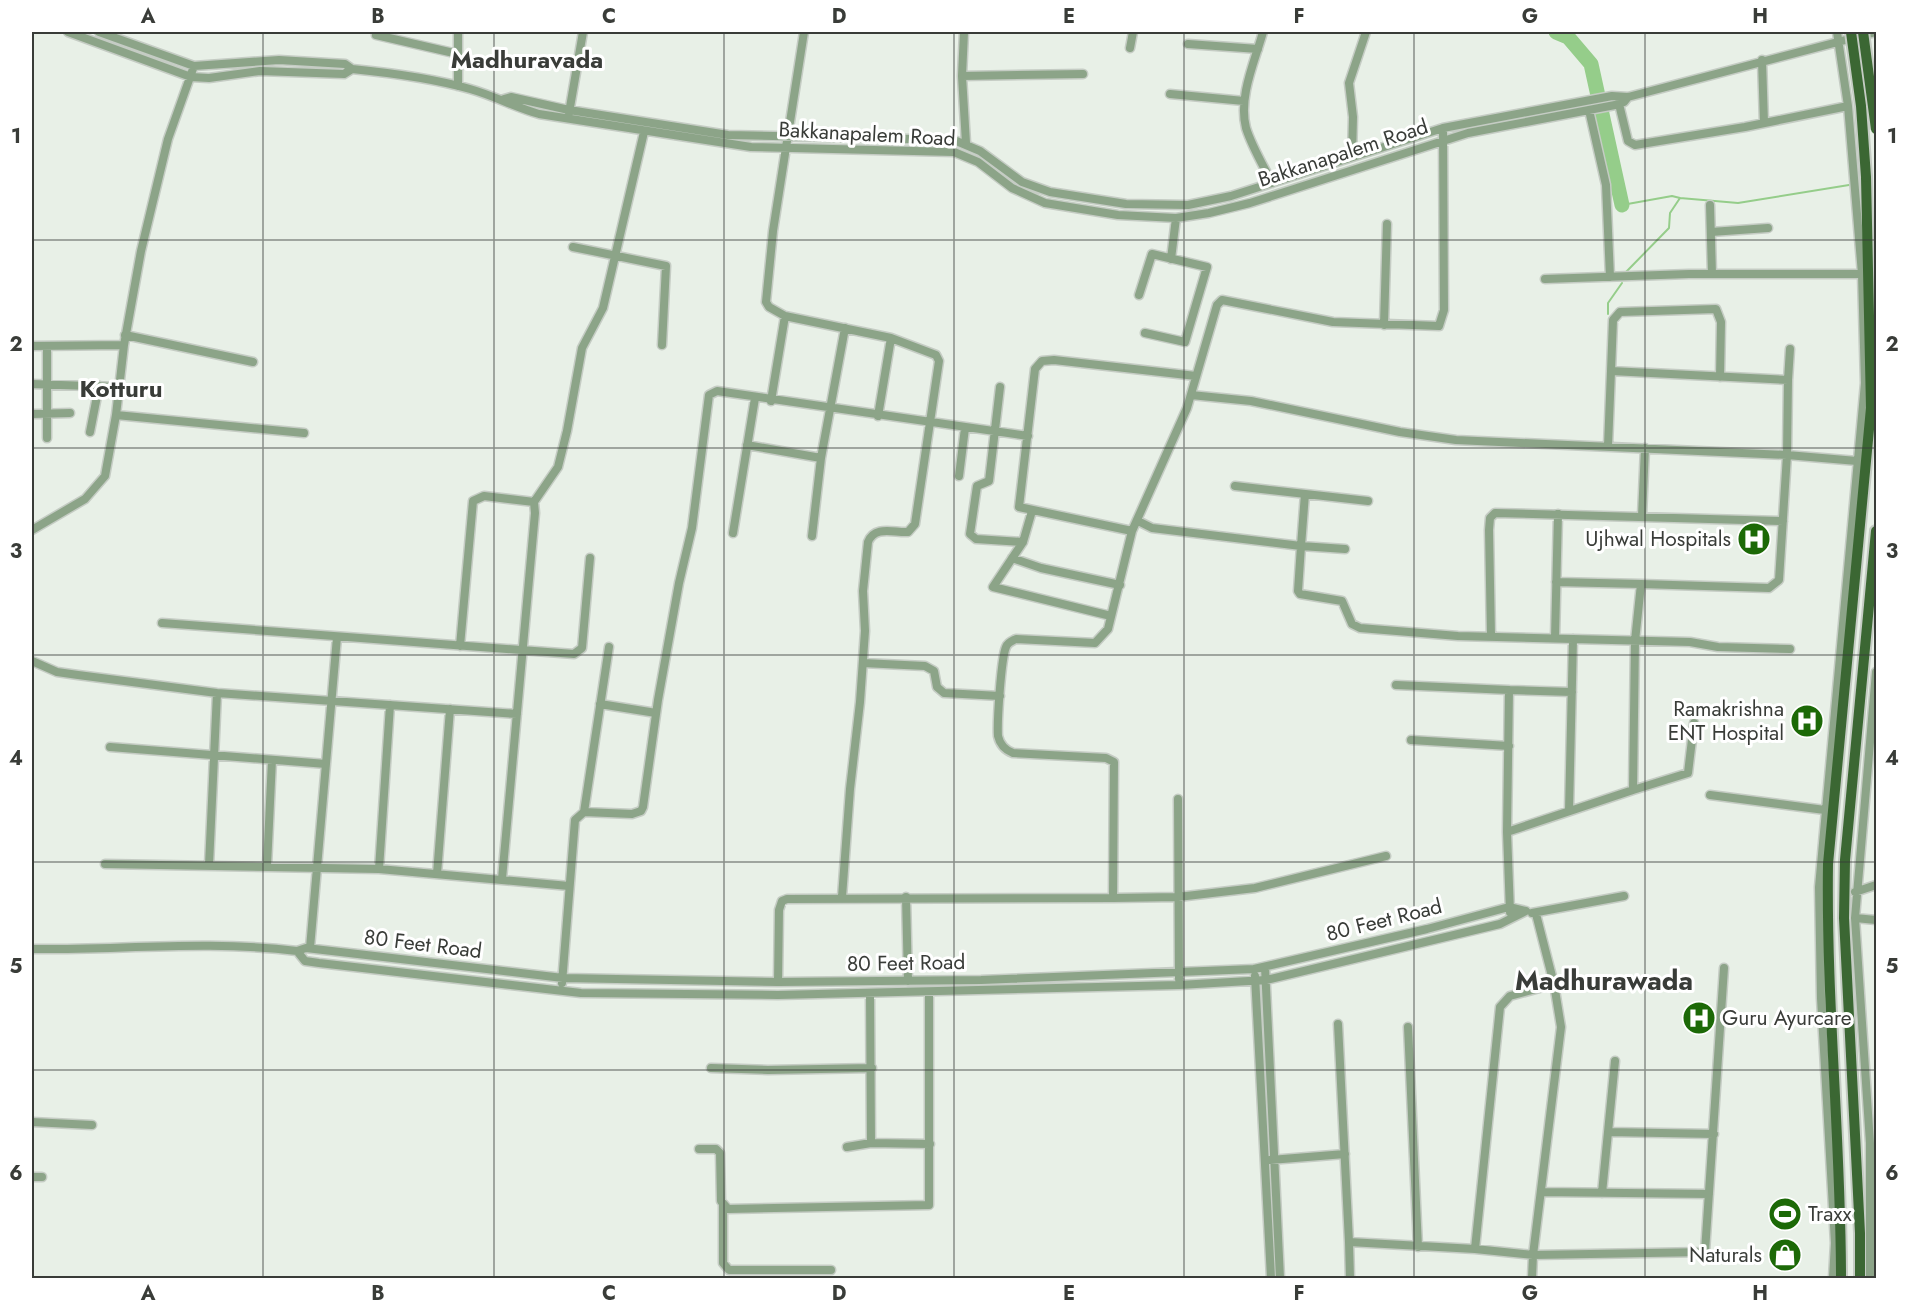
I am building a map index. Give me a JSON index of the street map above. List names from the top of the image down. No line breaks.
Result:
{"streets":{"street":["Bakkanapalem Road","80 Feet Road"]},"districts":["Madhuravada","Kotturu","Madhurawada"],"places":{"hospital":["Ujhwal Hospitals","Ramakrishna ENT Hospital","Guru Ayurcare"],"sports":["Traxx"],"shop":["Naturals"]},"grid":{"columns":["A","B","C","D","E","F","G","H"],"rows":["1","2","3","4","5","6"]}}
